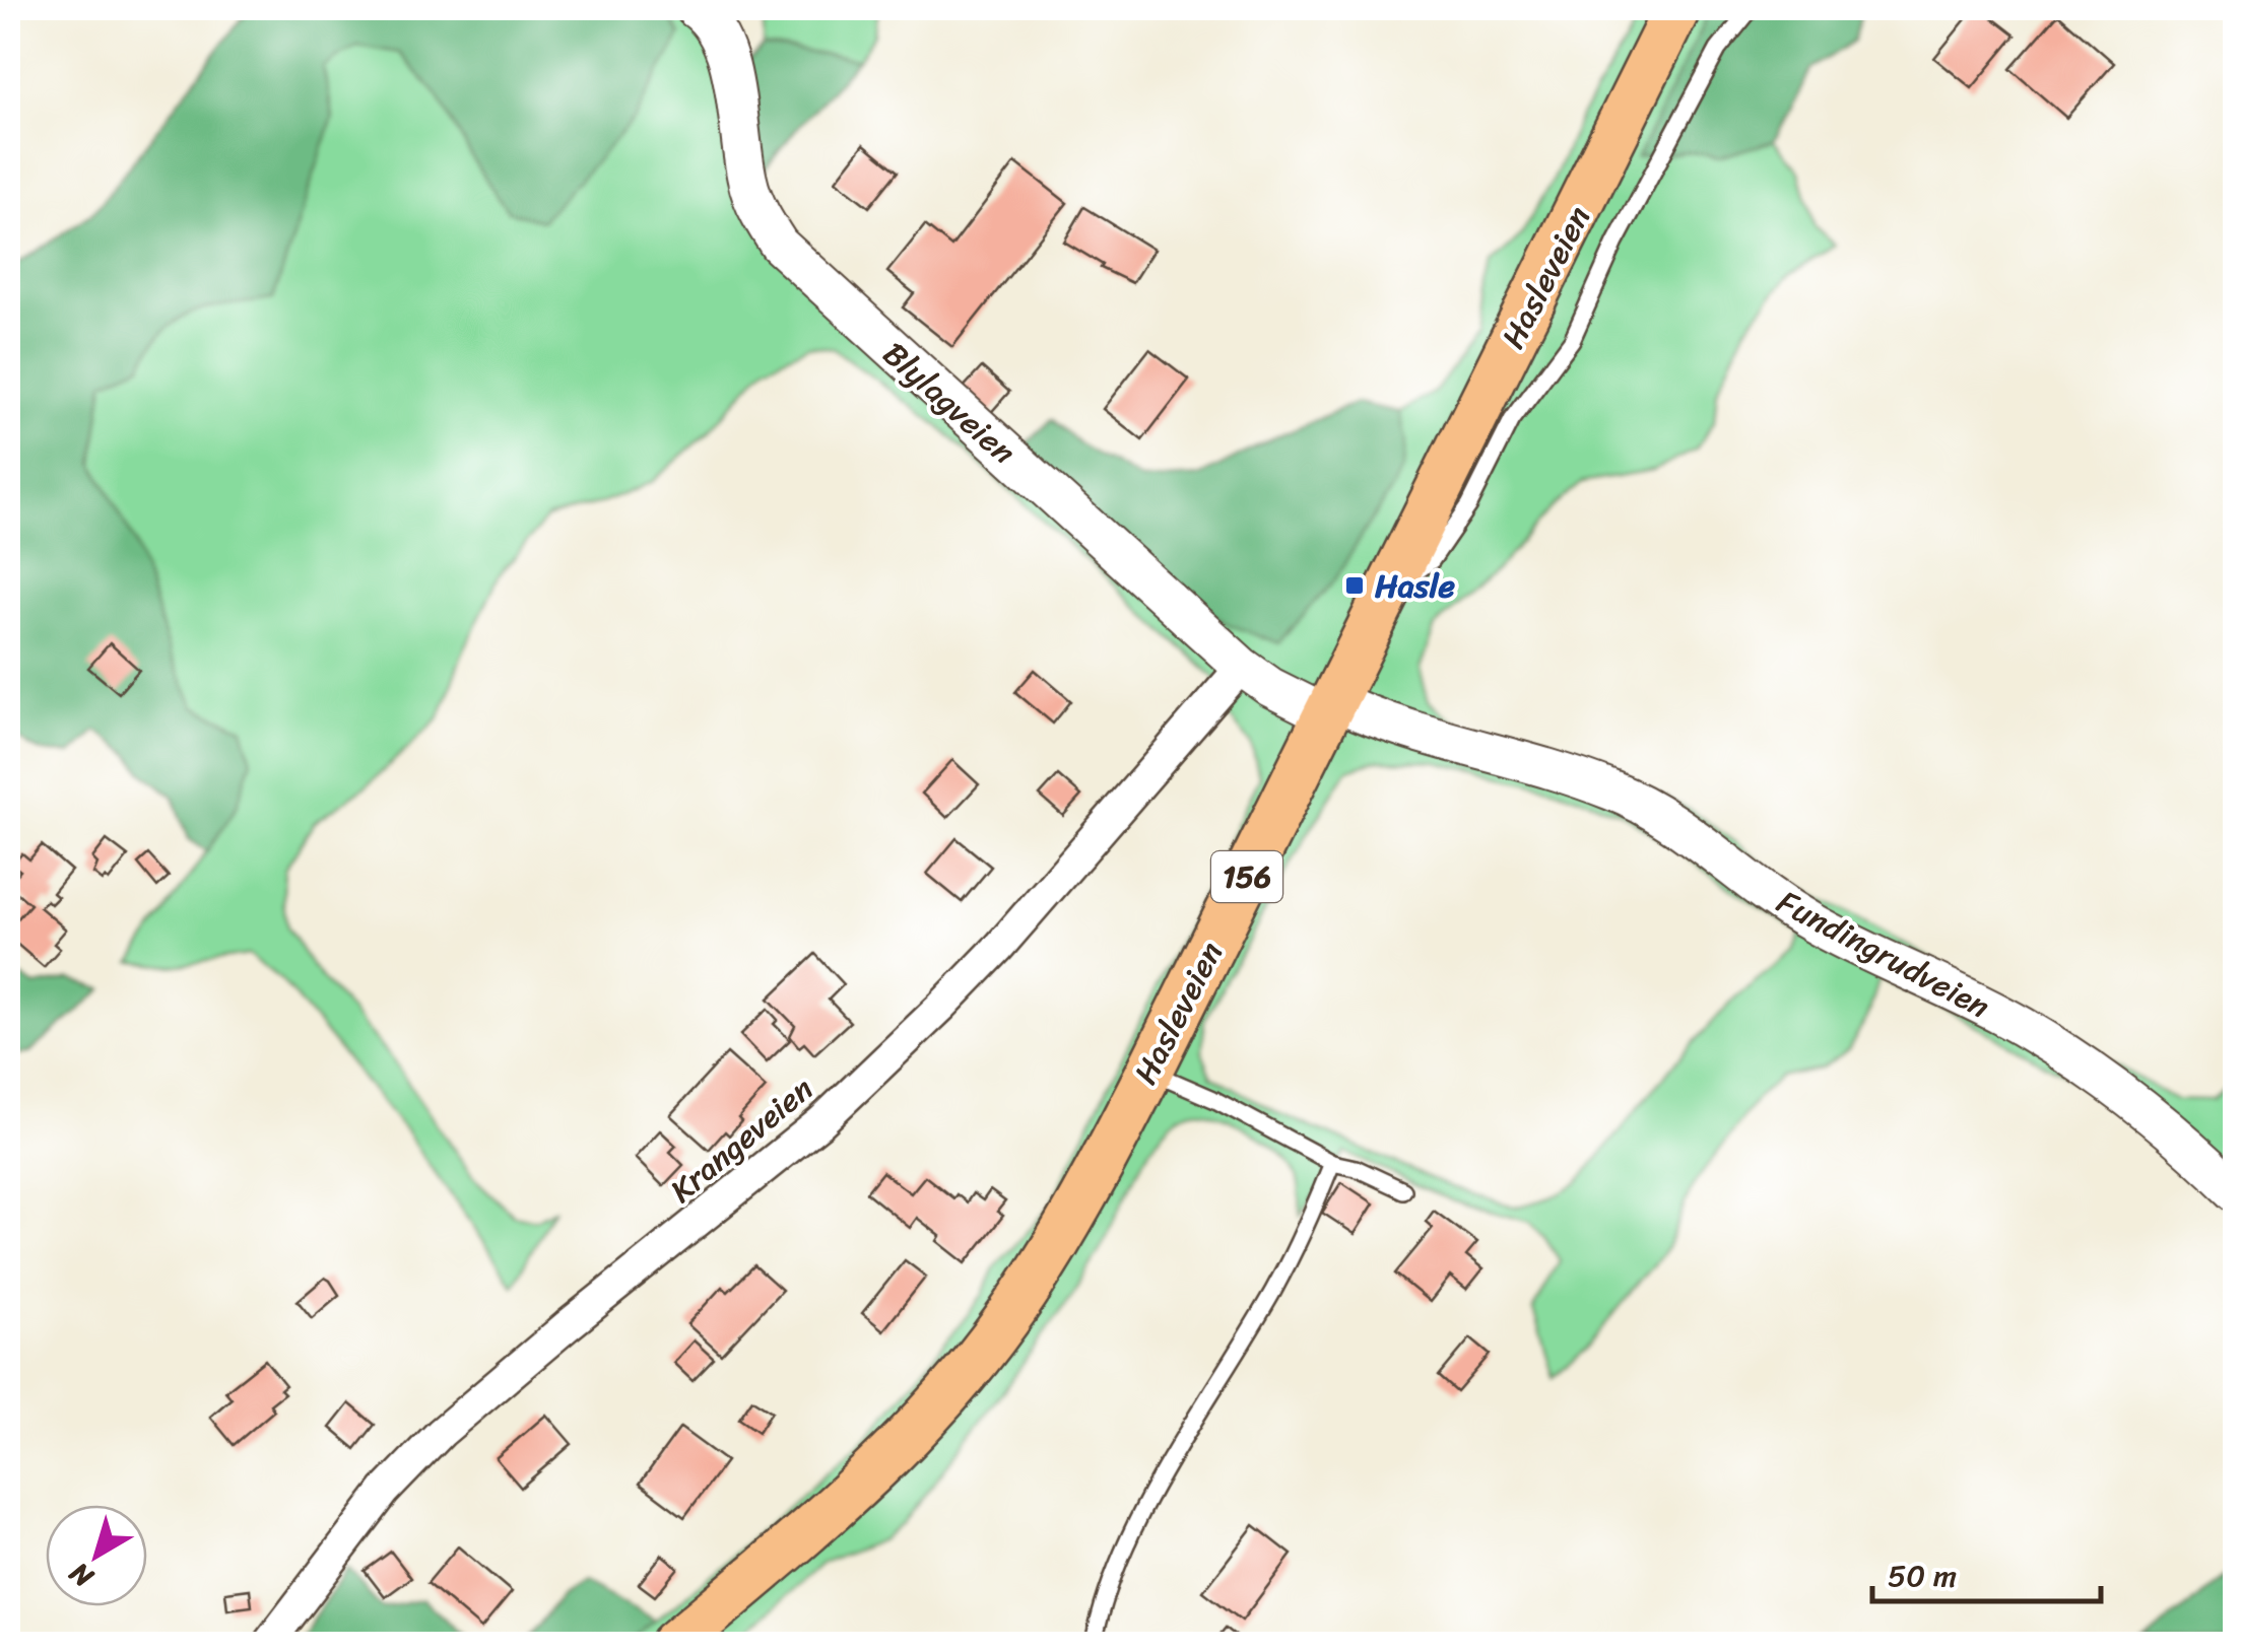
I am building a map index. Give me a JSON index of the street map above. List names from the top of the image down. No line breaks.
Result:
{"streets":{"main road":["Hasleveien","156"],"street":["Blylagveien","Fundingrudveien","Krangeveien"]},"crossings":[["Hasleveien","Blylagveien"],["Hasleveien","Fundingrudveien"],["Blylagveien","Fundingrudveien"],["Blylagveien","Krangeveien"]],"places":{"transit":["Hasle"]},"scale_bar":"50 m","north":"bottom left"}
